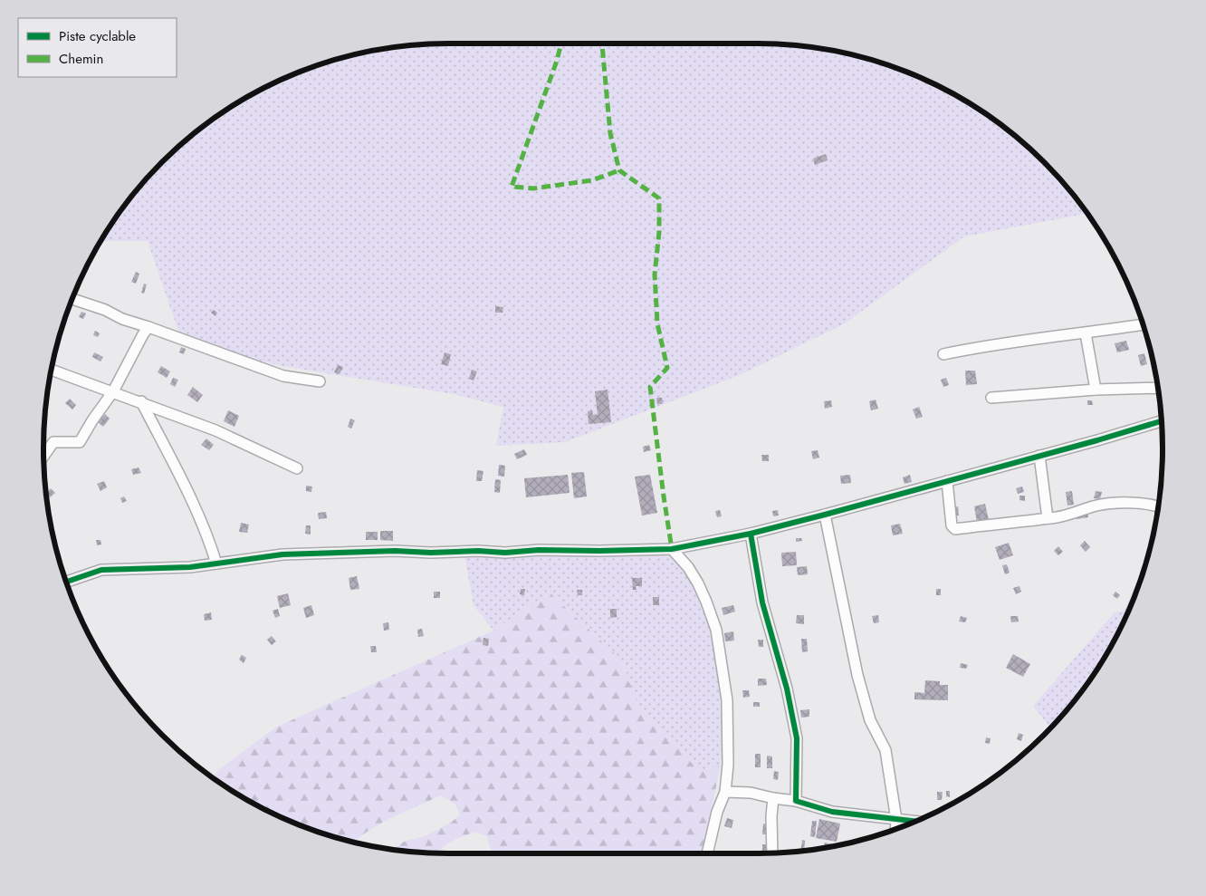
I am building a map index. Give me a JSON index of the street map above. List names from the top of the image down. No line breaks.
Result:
{"legend":["Piste cyclable","Chemin"]}
